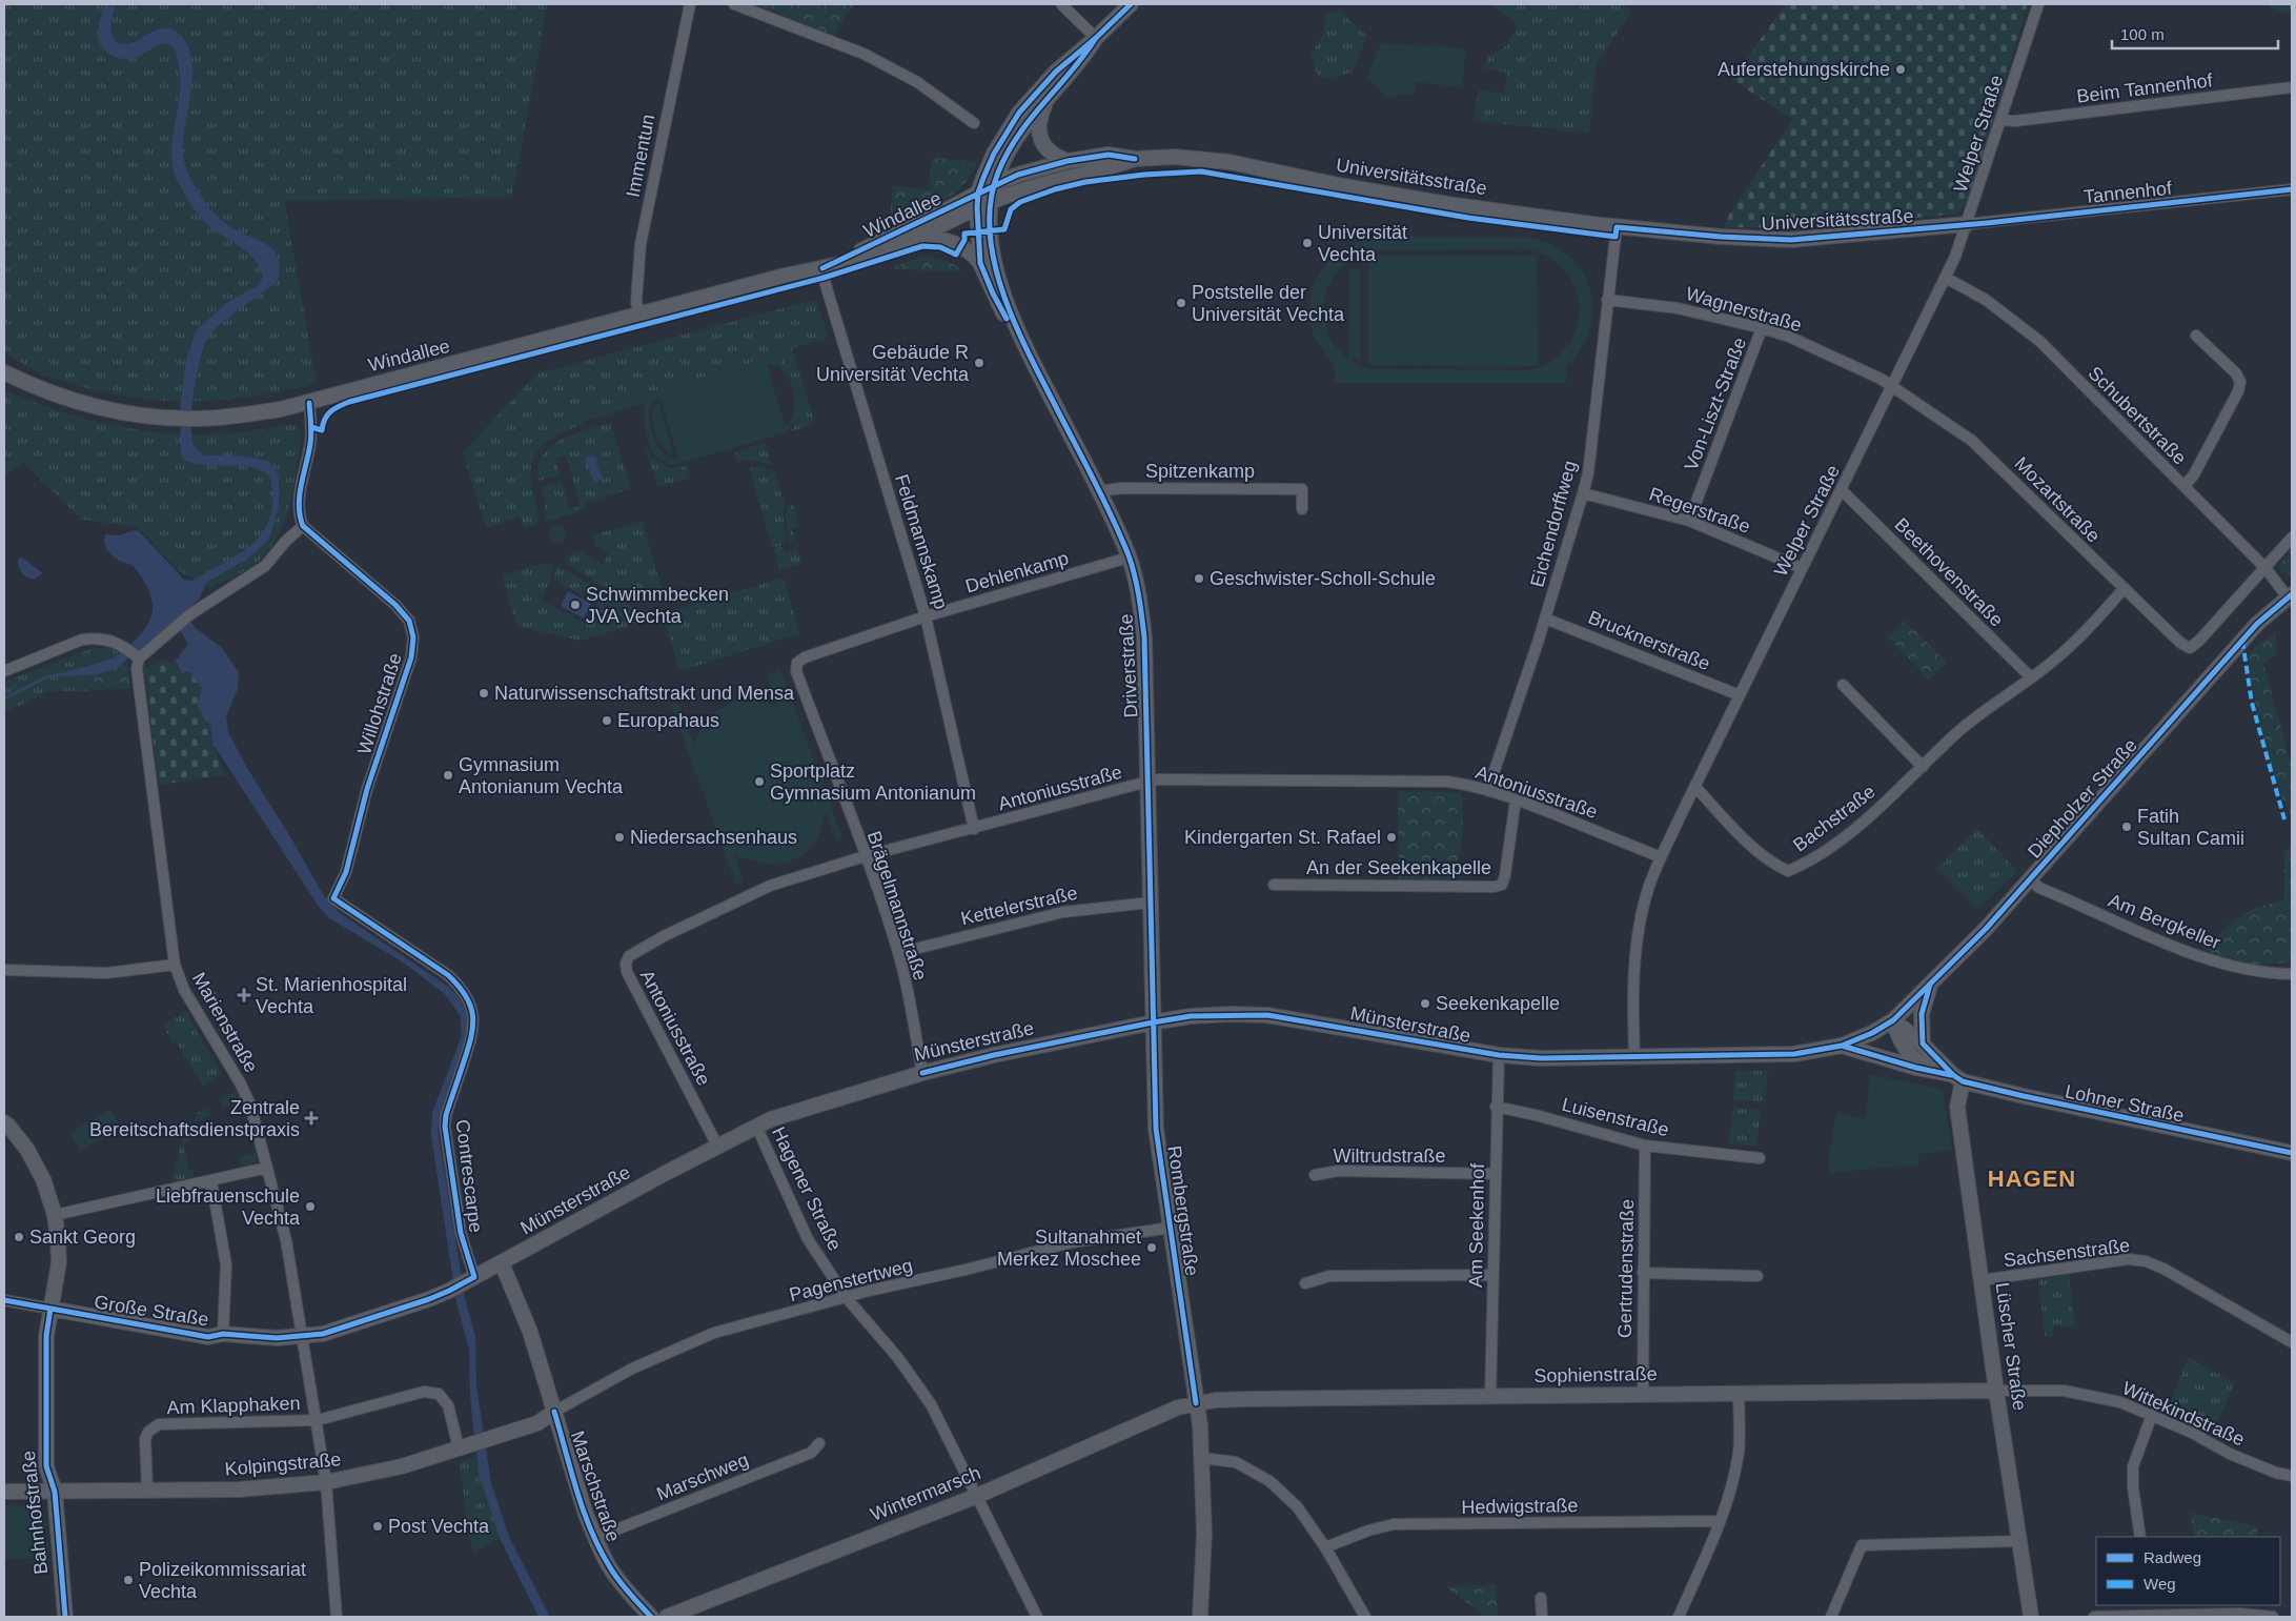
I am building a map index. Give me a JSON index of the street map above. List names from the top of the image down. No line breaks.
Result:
{"streets":{"street":["Beim Tannenhof","Welper Straße","Immentun","Universitätsstraße","Tannenhof","Windallee","Wagnerstraße","Von-Liszt-Straße","Schubertstraße","Spitzenkamp","Mozartstraße","Regerstraße","Eichendorffweg","Feldmannskamp","Dehlenkamp","Beethovenstraße","Brucknerstraße","Driverstraße","Willohstraße","Antoniusstraße","Diepholzer Straße","Bachstraße","An der Seekenkapelle","Brägelmannstraße","Kettelerstraße","Am Bergkeller","Marienstraße","Münsterstraße","Lohner Straße","Luisenstraße","Wiltrudstraße","Contrescarpe","Hagener Straße","Rombergstraße","Am Seekenhof","Sachsenstraße","Gertrudenstraße","Pagenstertweg","Große Straße","Lüscher Straße","Sophienstraße","Am Klapphaken","Wittekindstraße","Kolpingstraße","Marschweg","Marschstraße","Wintermarsch","Hedwigstraße","Bahnhofstraße"]},"crossings":[["Beim Tannenhof","Welper Straße"],["Welper Straße","Universitätsstraße"],["Welper Straße","Tannenhof"],["Welper Straße","Wagnerstraße"],["Welper Straße","Schubertstraße"],["Welper Straße","Mozartstraße"],["Welper Straße","Regerstraße"],["Welper Straße","Beethovenstraße"],["Welper Straße","Brucknerstraße"],["Welper Straße","Antoniusstraße"],["Welper Straße","Bachstraße"],["Welper Straße","Münsterstraße"],["Immentun","Windallee"],["Universitätsstraße","Tannenhof"],["Universitätsstraße","Windallee"],["Universitätsstraße","Eichendorffweg"],["Universitätsstraße","Driverstraße"],["Windallee","Feldmannskamp"],["Windallee","Driverstraße"],["Wagnerstraße","Von-Liszt-Straße"],["Wagnerstraße","Mozartstraße"],["Wagnerstraße","Eichendorffweg"],["Von-Liszt-Straße","Regerstraße"],["Schubertstraße","Mozartstraße"],["Schubertstraße","Diepholzer Straße"],["Spitzenkamp","Driverstraße"],["Mozartstraße","Bachstraße"],["Regerstraße","Eichendorffweg"],["Eichendorffweg","Brucknerstraße"],["Eichendorffweg","Antoniusstraße"],["Feldmannskamp","Dehlenkamp"],["Feldmannskamp","Antoniusstraße"],["Dehlenkamp","Driverstraße"],["Dehlenkamp","Brägelmannstraße"],["Beethovenstraße","Bachstraße"],["Driverstraße","Antoniusstraße"],["Driverstraße","Kettelerstraße"],["Driverstraße","Münsterstraße"],["Driverstraße","Rombergstraße"],["Willohstraße","Contrescarpe"],["Antoniusstraße","An der Seekenkapelle"],["Antoniusstraße","Brägelmannstraße"],["Antoniusstraße","Münsterstraße"],["Diepholzer Straße","Am Bergkeller"],["Diepholzer Straße","Münsterstraße"],["Brägelmannstraße","Kettelerstraße"],["Brägelmannstraße","Münsterstraße"],["Marienstraße","Große Straße"],["Marienstraße","Am Klapphaken"],["Münsterstraße","Lohner Straße"],["Münsterstraße","Contrescarpe"],["Münsterstraße","Hagener Straße"],["Münsterstraße","Rombergstraße"],["Münsterstraße","Am Seekenhof"],["Münsterstraße","Große Straße"],["Münsterstraße","Marschstraße"],["Lohner Straße","Lüscher Straße"],["Luisenstraße","Am Seekenhof"],["Luisenstraße","Gertrudenstraße"],["Wiltrudstraße","Am Seekenhof"],["Contrescarpe","Große Straße"],["Hagener Straße","Pagenstertweg"],["Hagener Straße","Wintermarsch"],["Rombergstraße","Pagenstertweg"],["Rombergstraße","Sophienstraße"],["Rombergstraße","Wintermarsch"],["Am Seekenhof","Sophienstraße"],["Sachsenstraße","Lüscher Straße"],["Gertrudenstraße","Sophienstraße"],["Pagenstertweg","Kolpingstraße"],["Pagenstertweg","Marschstraße"],["Große Straße","Am Klapphaken"],["Große Straße","Bahnhofstraße"],["Lüscher Straße","Sophienstraße"],["Lüscher Straße","Wittekindstraße"],["Sophienstraße","Wittekindstraße"],["Sophienstraße","Wintermarsch"],["Am Klapphaken","Kolpingstraße"],["Kolpingstraße","Marschstraße"],["Kolpingstraße","Bahnhofstraße"],["Marschweg","Marschstraße"]],"districts":["HAGEN"],"places":{"other":["Auferstehungskirche","Universität Vechta","Poststelle der Universität Vechta","Gebäude R Universität Vechta","Geschwister-Scholl-Schule","Schwimmbecken JVA Vechta","Naturwissenschaftstrakt und Mensa","Europahaus","Gymnasium Antonianum Vechta","Sportplatz Gymnasium Antonianum","Fatih Sultan Camii","Niedersachsenhaus","Kindergarten St. Rafael","Seekenkapelle","Liebfrauenschule Vechta","Sankt Georg","Sultanahmet Merkez Moschee","Post Vechta","Polizeikommissariat Vechta"],"health":["St. Marienhospital Vechta","Zentrale Bereitschaftsdienstpraxis"]},"legend":["Radweg","Weg"],"scale_bar":"100 m"}
